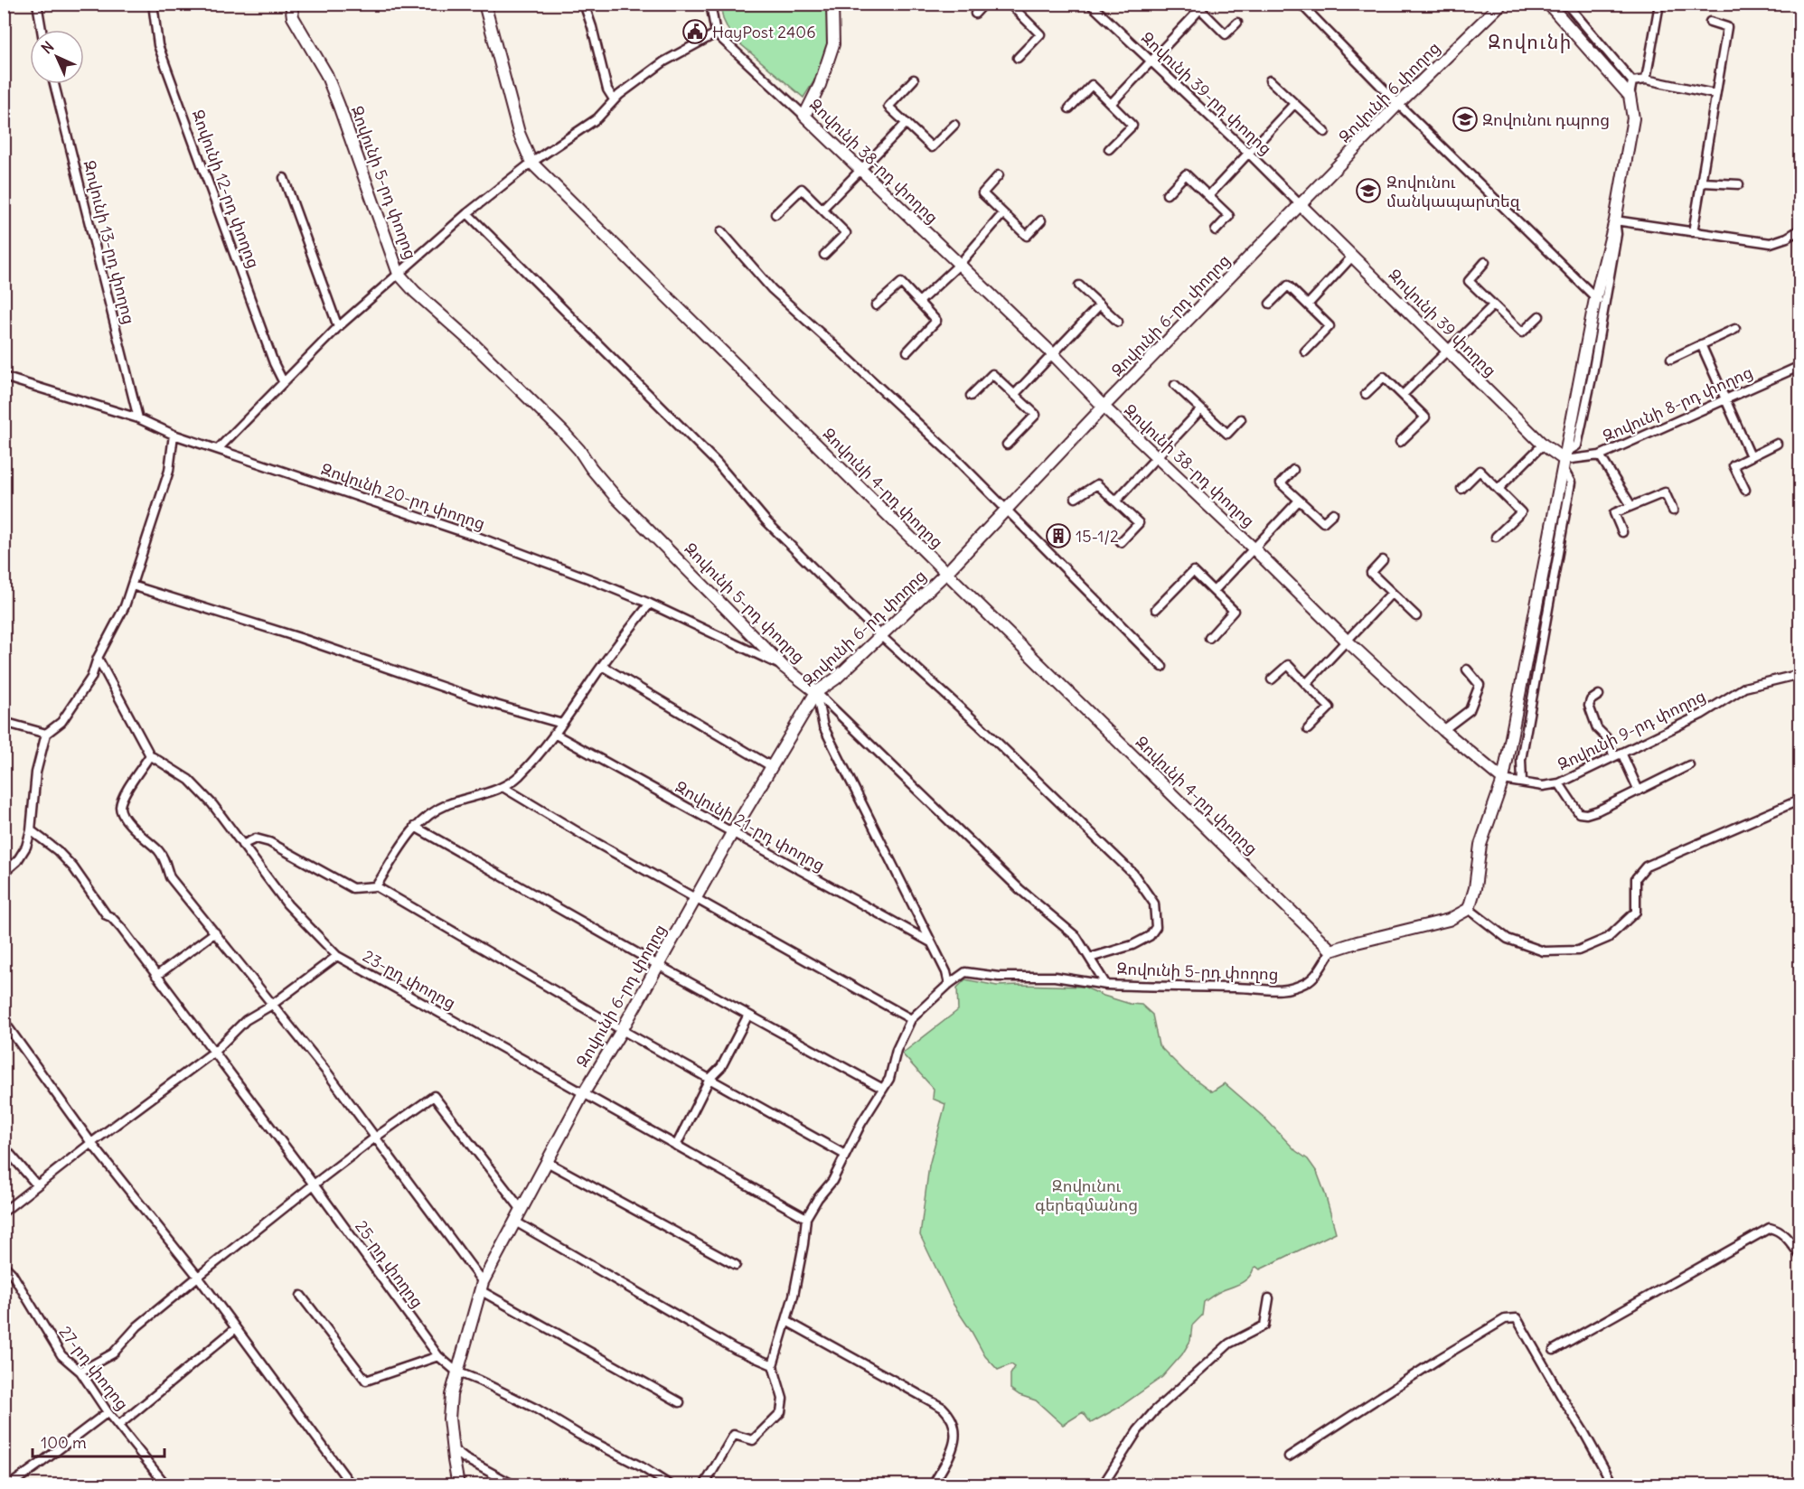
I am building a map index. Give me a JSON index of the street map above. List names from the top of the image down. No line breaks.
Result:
{"streets":{"street":["Զովունի 6 փողոց","Զովունի 39-րդ փողոց","Զովունի 38-րդ փողոց","Զովունի 5-րդ փողոց","Զովունի 12-րդ փողոց","Զովունի 13-րդ փողոց","Զովունի 6-րդ փողոց","Զովունի 39 փողոց","Զովունի 8-րդ փողոց","Զովունի 4-րդ փողոց","Զովունի 20-րդ փողոց","Զովունի 9-րդ փողոց","Զովունի 21-րդ փողոց","23-րդ փողոց","25-րդ փողոց","27-րդ փողոց"]},"crossings":[["Զովունի 6 փողոց","Զովունի 39-րդ փողոց"],["Զովունի 6 փողոց","Զովունի 6-րդ փողոց"],["Զովունի 6 փողոց","Զովունի 39 փողոց"],["Զովունի 39-րդ փողոց","Զովունի 6-րդ փողոց"],["Զովունի 39-րդ փողոց","Զովունի 39 փողոց"],["Զովունի 38-րդ փողոց","Զովունի 6-րդ փողոց"],["Զովունի 38-րդ փողոց","Զովունի 9-րդ փողոց"],["Զովունի 5-րդ փողոց","Զովունի 6-րդ փողոց"],["Զովունի 5-րդ փողոց","Զովունի 4-րդ փողոց"],["Զովունի 5-րդ փողոց","Զովունի 20-րդ փողոց"],["Զովունի 13-րդ փողոց","Զովունի 20-րդ փողոց"],["Զովունի 6-րդ փողոց","Զովունի 39 փողոց"],["Զովունի 6-րդ փողոց","Զովունի 4-րդ փողոց"],["Զովունի 6-րդ փողոց","Զովունի 21-րդ փողոց"],["Զովունի 6-րդ փողոց","23-րդ փողոց"],["Զովունի 6-րդ փողոց","25-րդ փողոց"],["Զովունի 39 փողոց","Զովունի 8-րդ փողոց"]],"districts":["Զովունի"],"parks":["Զովունու գերեզմանոց"],"places":{"public building":["HayPost 2406"],"school or university":["Զովունու դպրոց","Զովունու մանկապարտեզ"],"building":["15-1/2"]},"scale_bar":"100 m","north":"top left"}
